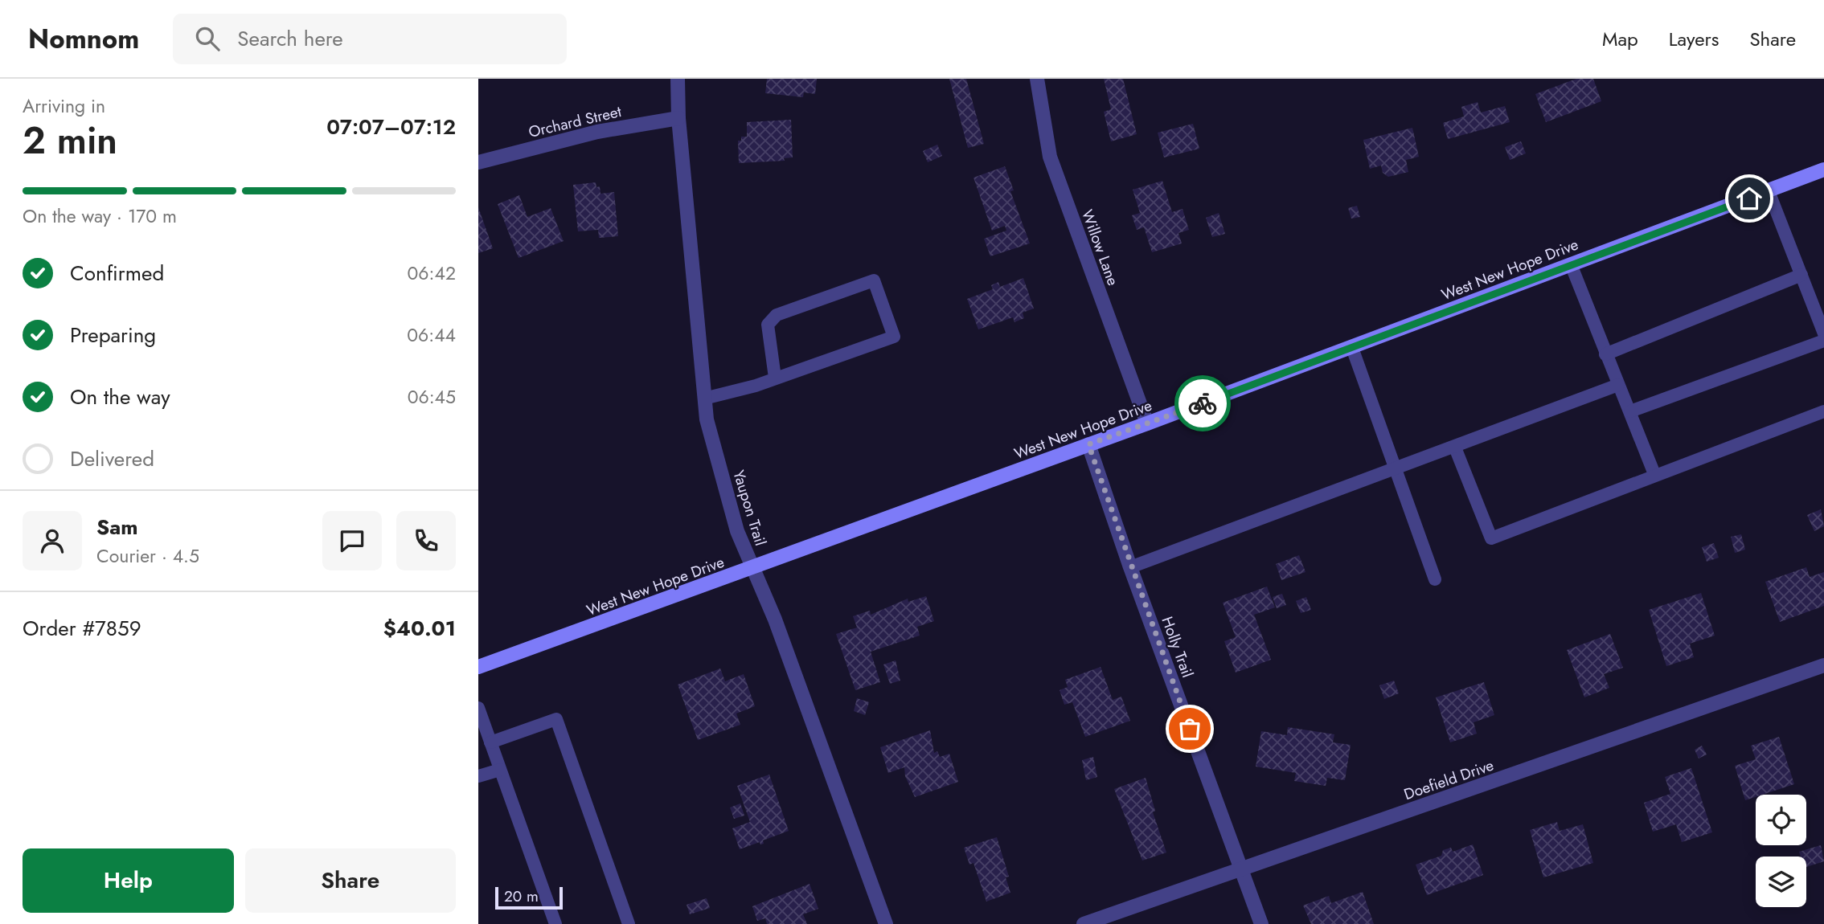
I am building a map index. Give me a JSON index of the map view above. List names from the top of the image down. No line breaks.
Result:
{"streets":{"main road":["West New Hope Drive"],"street":["Orchard Street","Willow Lane","Yaupon Trail","Holly Trail","Doefield Drive"]},"crossings":[["Orchard Street","Yaupon Trail"],["Willow Lane","West New Hope Drive"],["West New Hope Drive","Yaupon Trail"],["West New Hope Drive","Holly Trail"],["Holly Trail","Doefield Drive"]],"scale_bar":"20 m","page":{"header":"Nomnom","search":"Search here","nav":["Map","Layers","Share"],"heading":["2 min","Arriving in","07:07–07:12"],"panel":["Sam","Courier · 4.5","Order #7859","$40.01"],"bar":"On the way · 170 m","list":[["Confirmed","06:42"],["Preparing","06:44"],["On the way","06:45"],"Delivered"],"buttons":["Help","Share"],"scale":"20 m"}}
